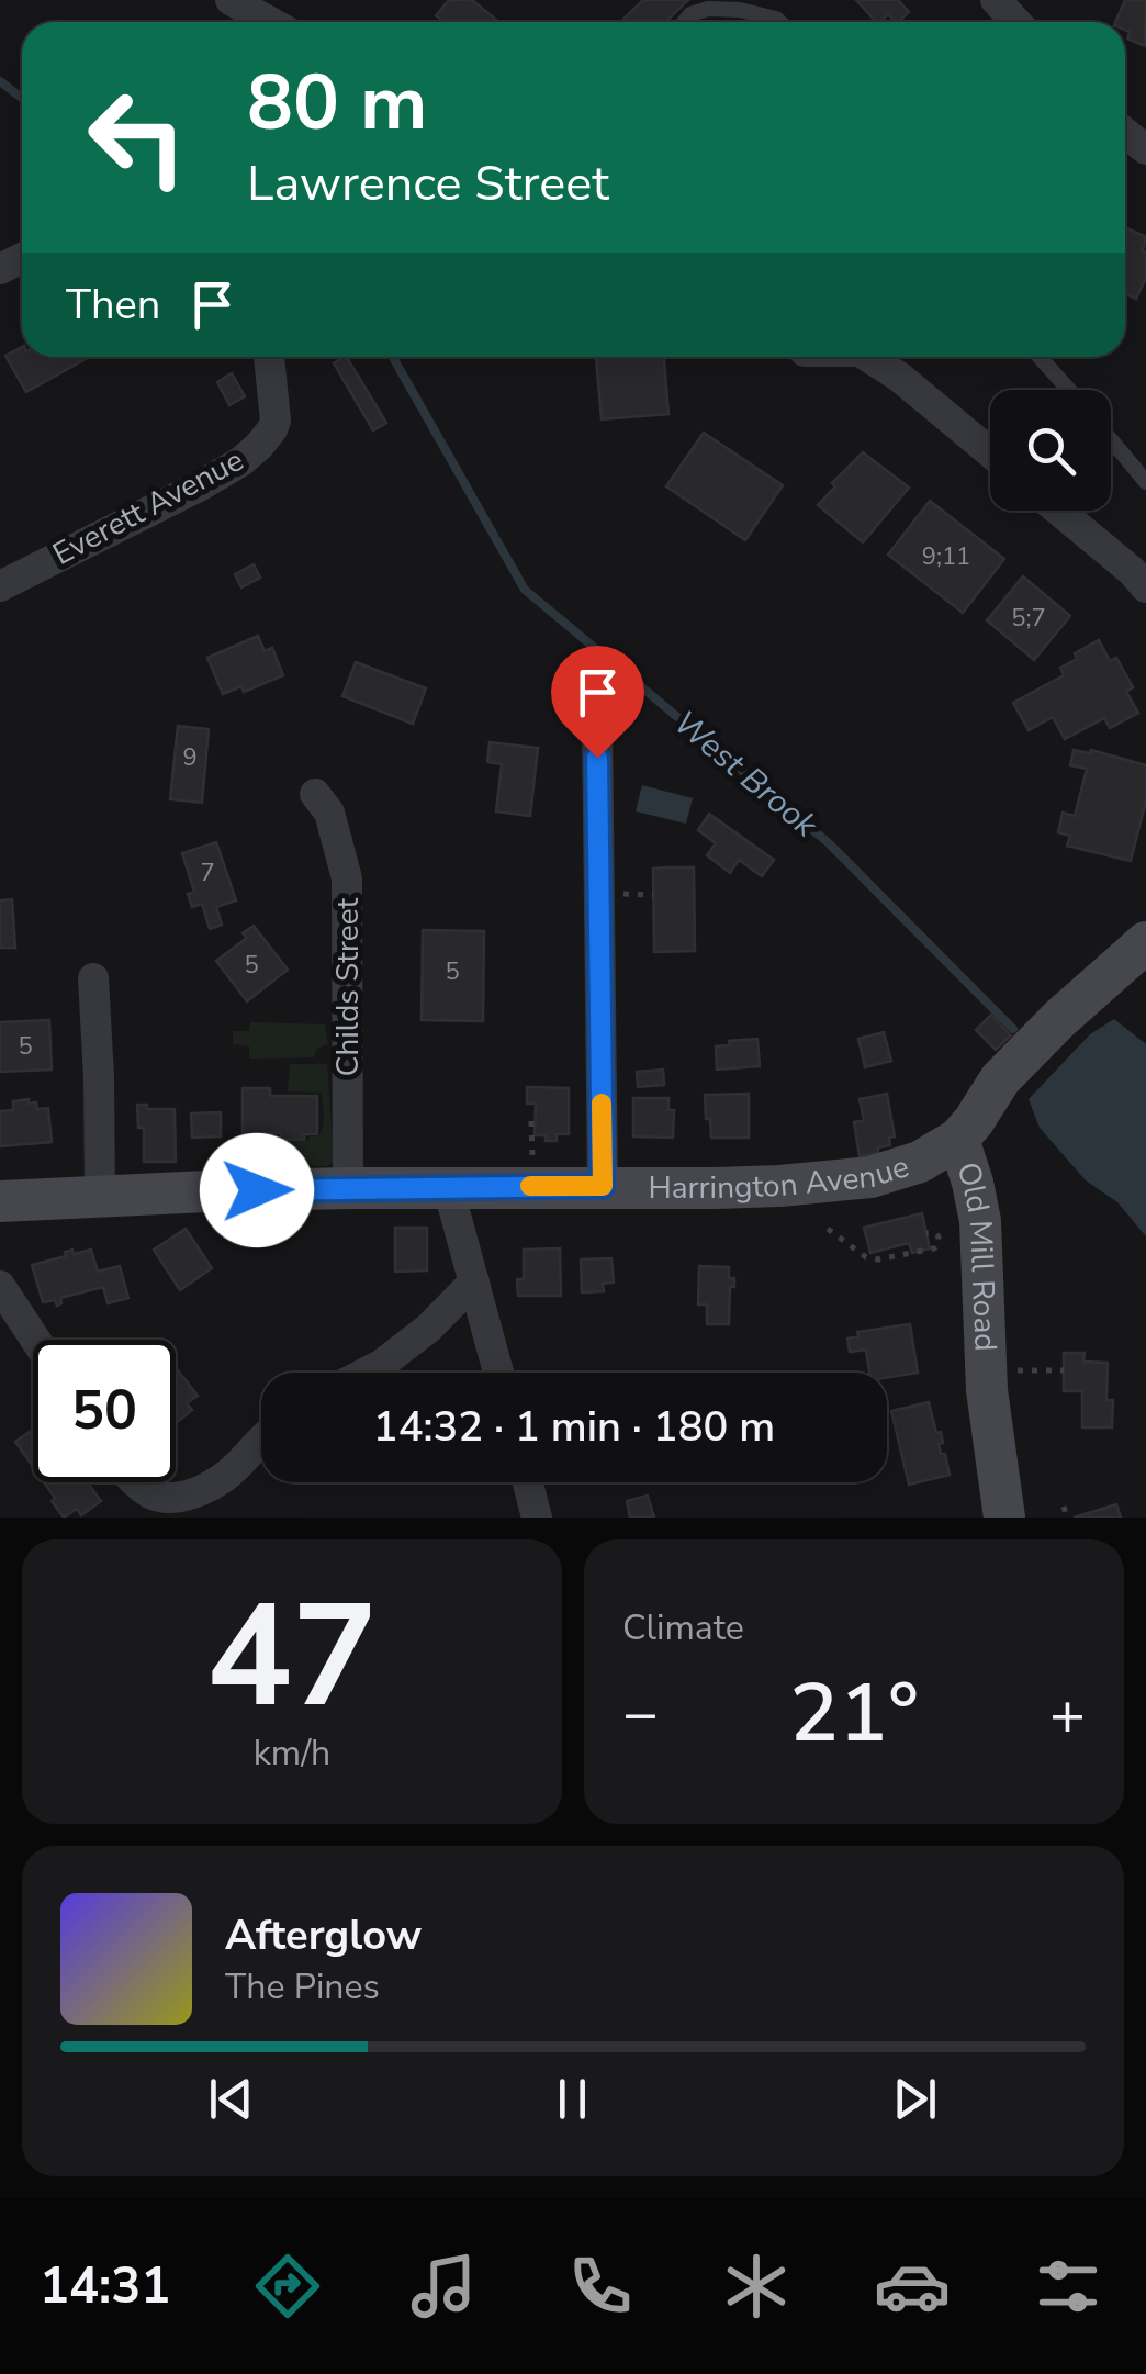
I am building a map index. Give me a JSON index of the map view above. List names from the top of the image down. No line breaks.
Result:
{"streets":{"main road":["Harrington Avenue","Old Mill Road"],"street":["Everett Avenue","Childs Street"]},"crossings":[["Childs Street","Harrington Avenue"],["Harrington Avenue","Old Mill Road"]],"water":["West Brook"],"house_numbers":["9;11","5;7","9","7","5","5","5"],"page":{"turn":["80 m","Lawrence Street"],"then":"Then","limit":"50","trip":"14:32 · 1 min · 180 m","tile":[["47","km/h"],"Climate"],"heat":["−","21°","+"],"song":["Afterglow","The Pines"],"tabs":"14:31"}}
